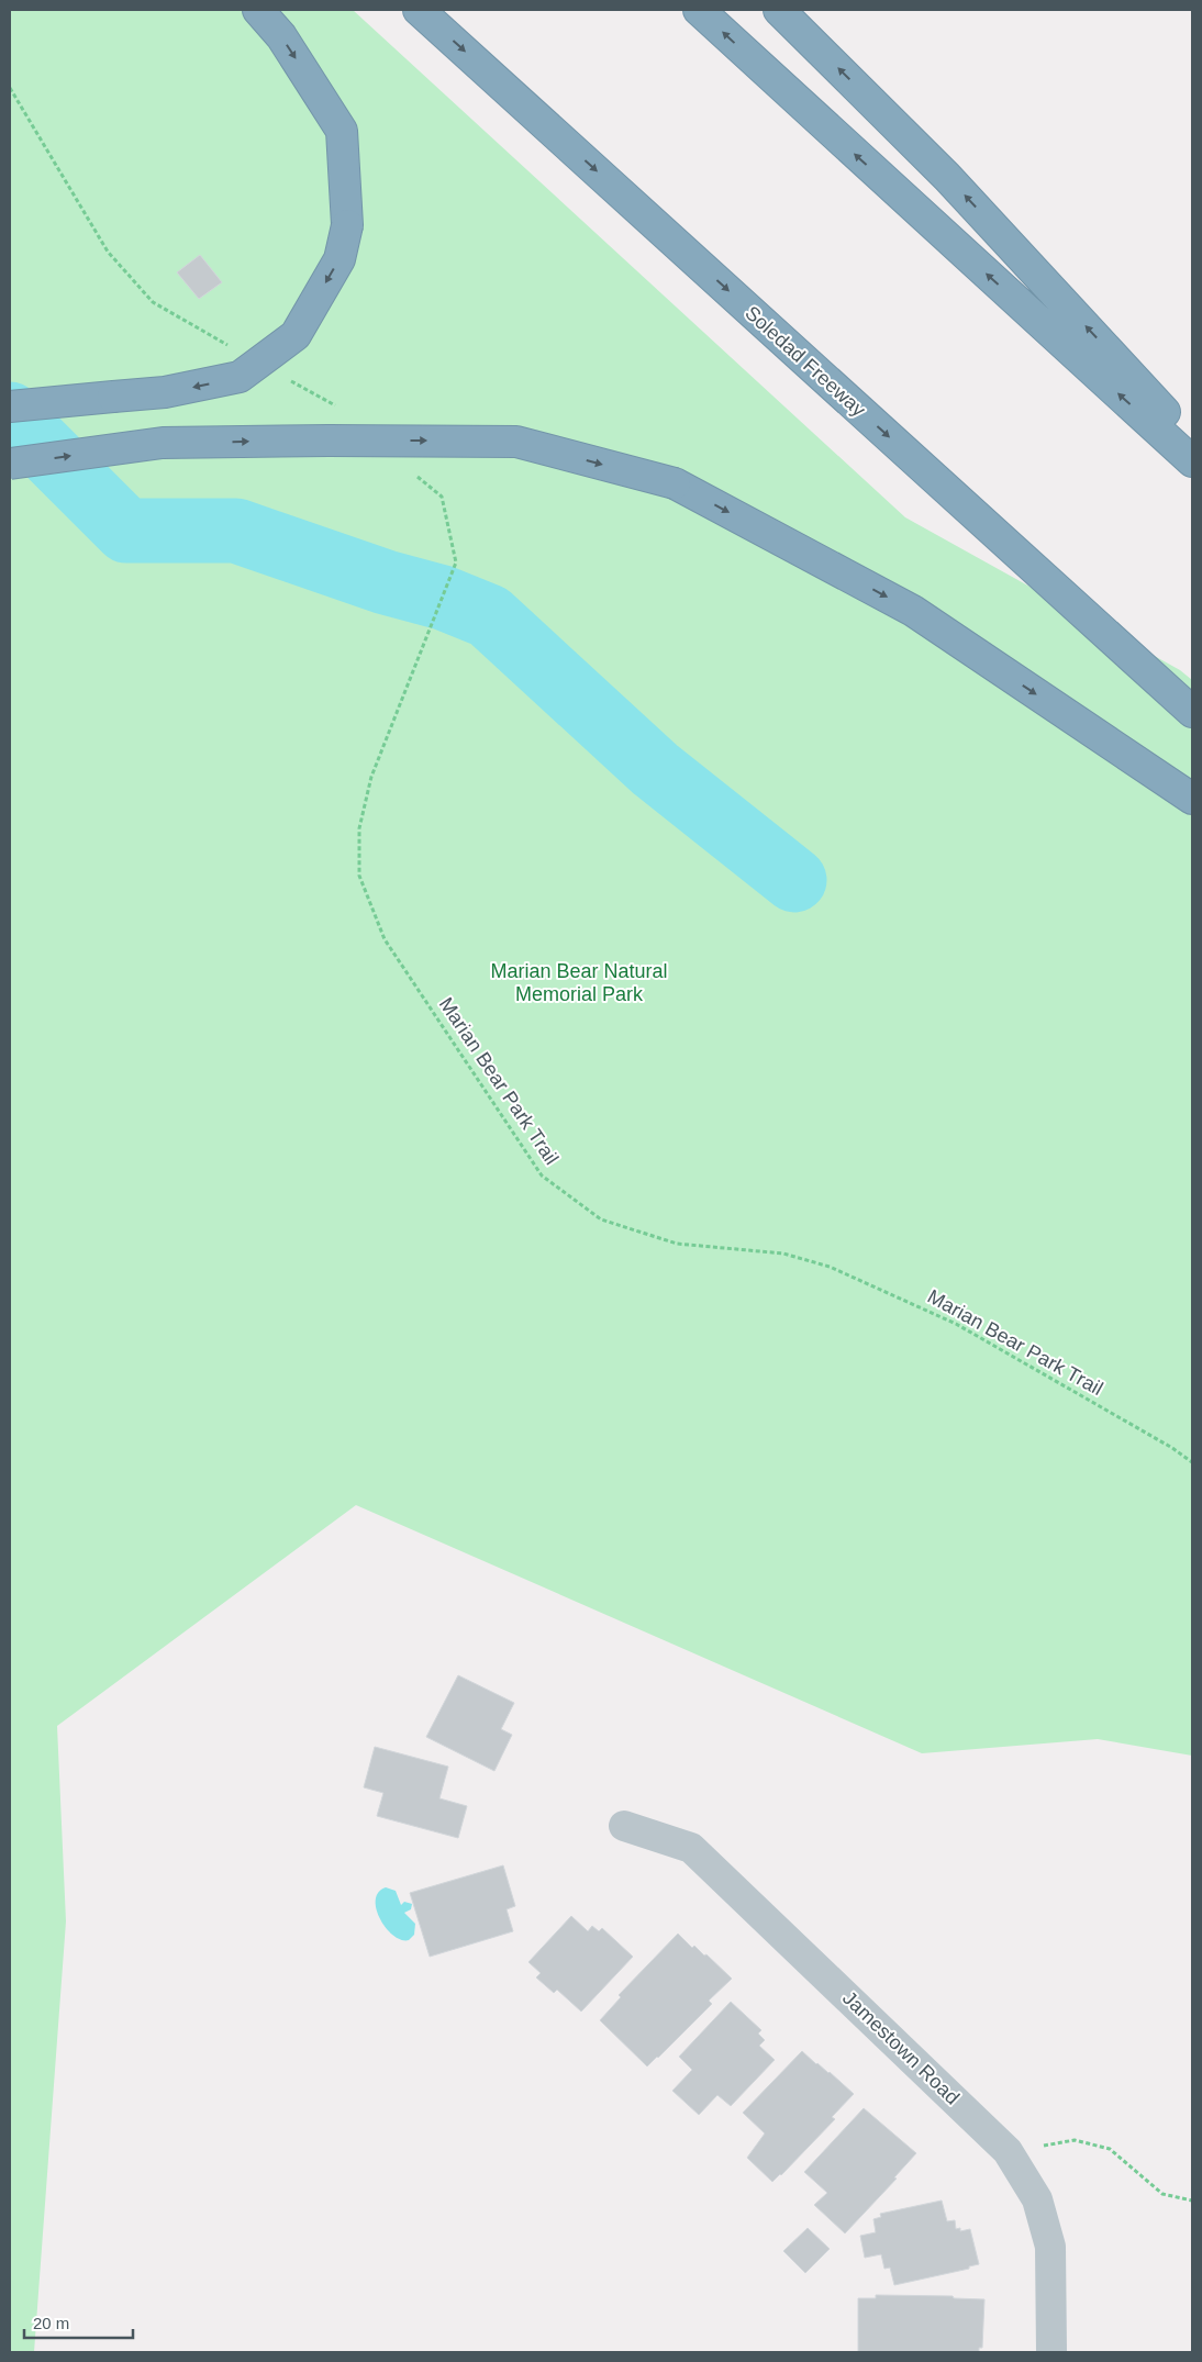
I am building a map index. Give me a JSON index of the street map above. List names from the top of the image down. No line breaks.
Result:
{"streets":{"highway":["Soledad Freeway"],"street":["Jamestown Road"],"path":["Marian Bear Park Trail"]},"parks":["Marian Bear Natural Memorial Park"],"scale_bar":"20 m"}
